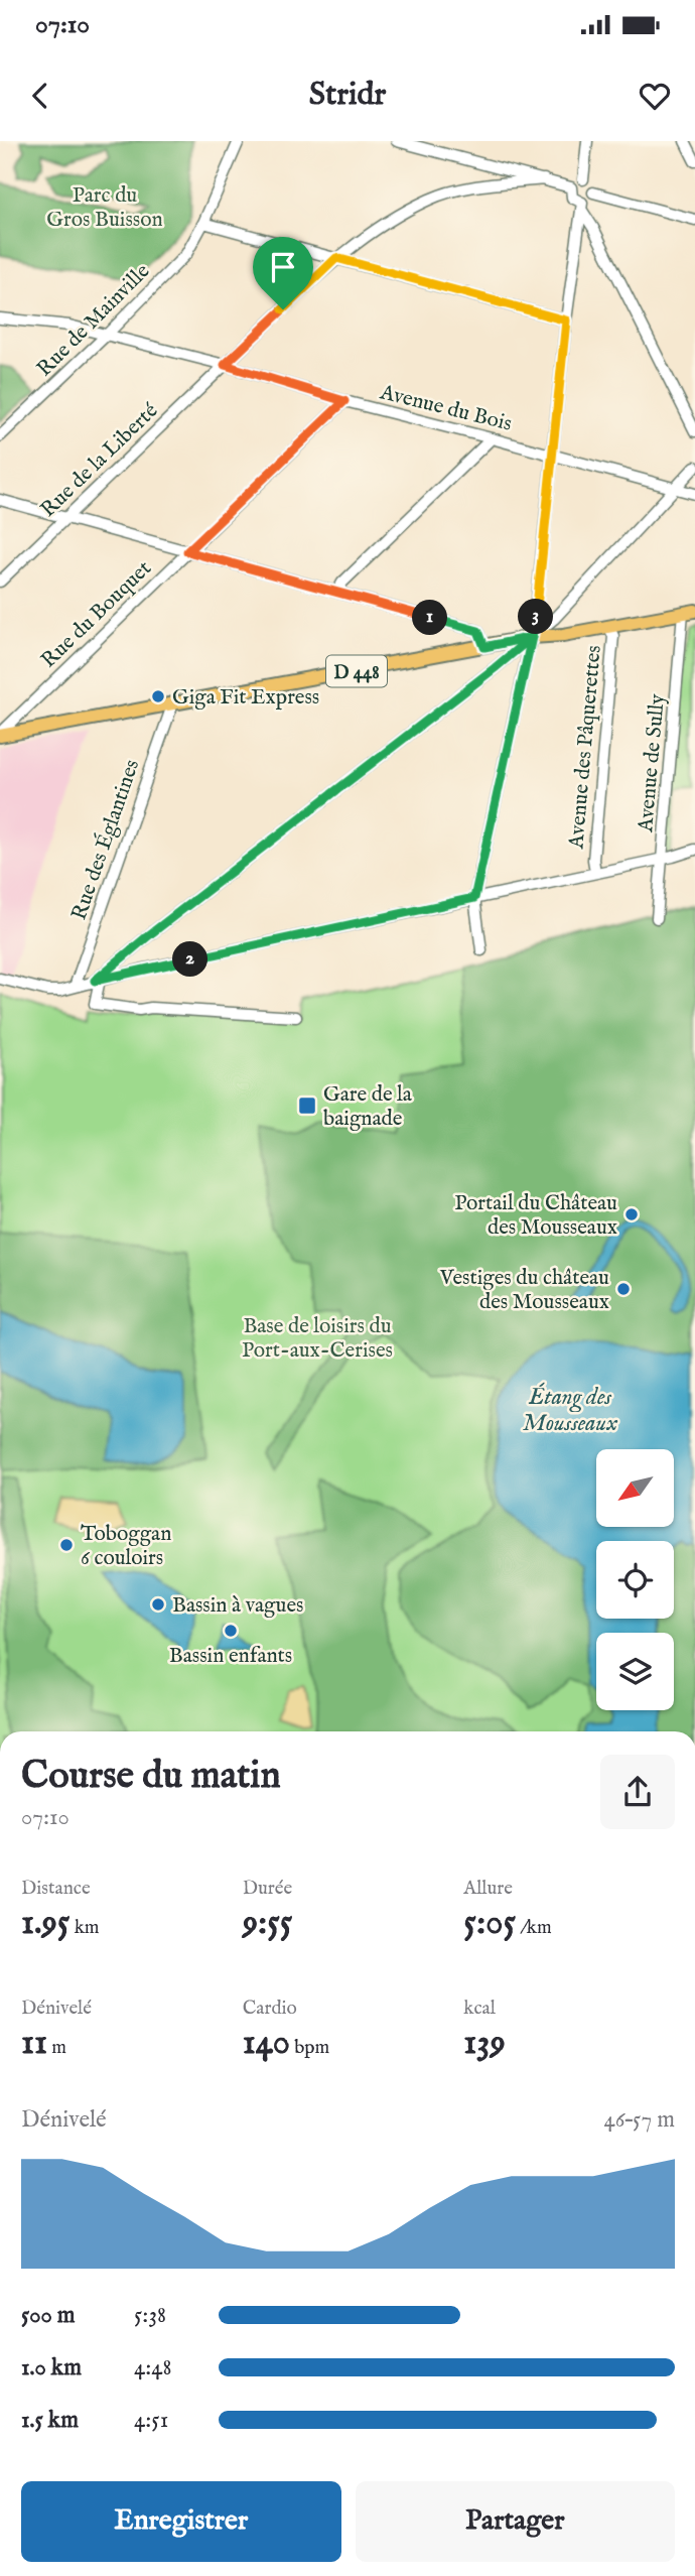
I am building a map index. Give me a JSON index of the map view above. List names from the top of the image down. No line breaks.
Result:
{"streets":{"main road":["D 448"],"street":["Rue de Mainville","Avenue du Bois","Rue de la Liberté","Rue du Bouquet","Avenue des Pâquerettes","Avenue de Sully","Rue des Églantines"]},"crossings":[["Rue de Mainville","Avenue du Bois"],["Avenue du Bois","Rue de la Liberté"],["Avenue du Bois","Rue du Bouquet"],["Rue du Bouquet","D 448"],["D 448","Avenue des Pâquerettes"],["D 448","Avenue de Sully"],["D 448","Rue des Églantines"]],"water":["Étang des Mousseaux"],"parks":["Parc du Gros Buisson","Base de loisirs du Port-aux-Cerises"],"places":{"other":["Giga Fit Express","Portail du Château des Mousseaux","Vestiges du château des Mousseaux","Toboggan 6 couloirs","Bassin à vagues","Bassin enfants"],"transit":["Gare de la baignade"]},"north":"bottom left","page":{"status":"07:10","header":"Stridr","pins":["3","1","2"],"heading":["Course du matin","07:10"],"stats":[["Distance","1.95 km"],["Durée","9:55"],["Allure","5:05 /km"],["Dénivelé","11 m"],["Cardio","140 bpm"],["kcal","139"]],"chart":["Dénivelé","46–57 m"],"list":[{"name":"500 m","note":"5:38"},{"name":"1.0 km","note":"4:48"},{"name":"1.5 km","note":"4:51"}],"buttons":["Enregistrer","Partager"]}}
